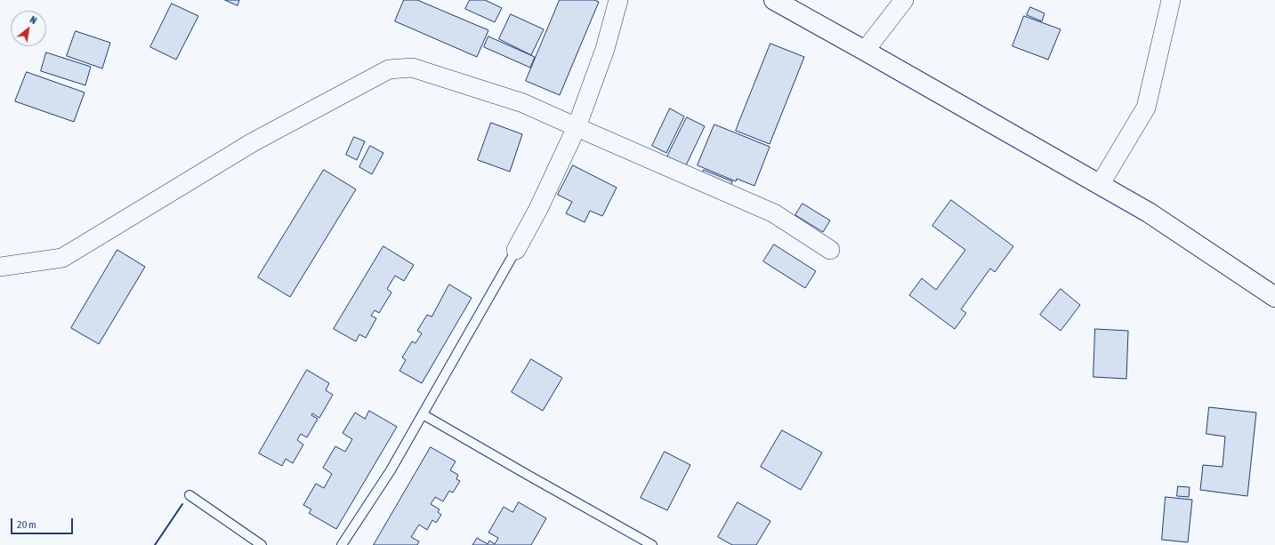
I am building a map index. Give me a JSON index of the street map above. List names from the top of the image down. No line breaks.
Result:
{"scale_bar":"20 m","north":"top right"}
